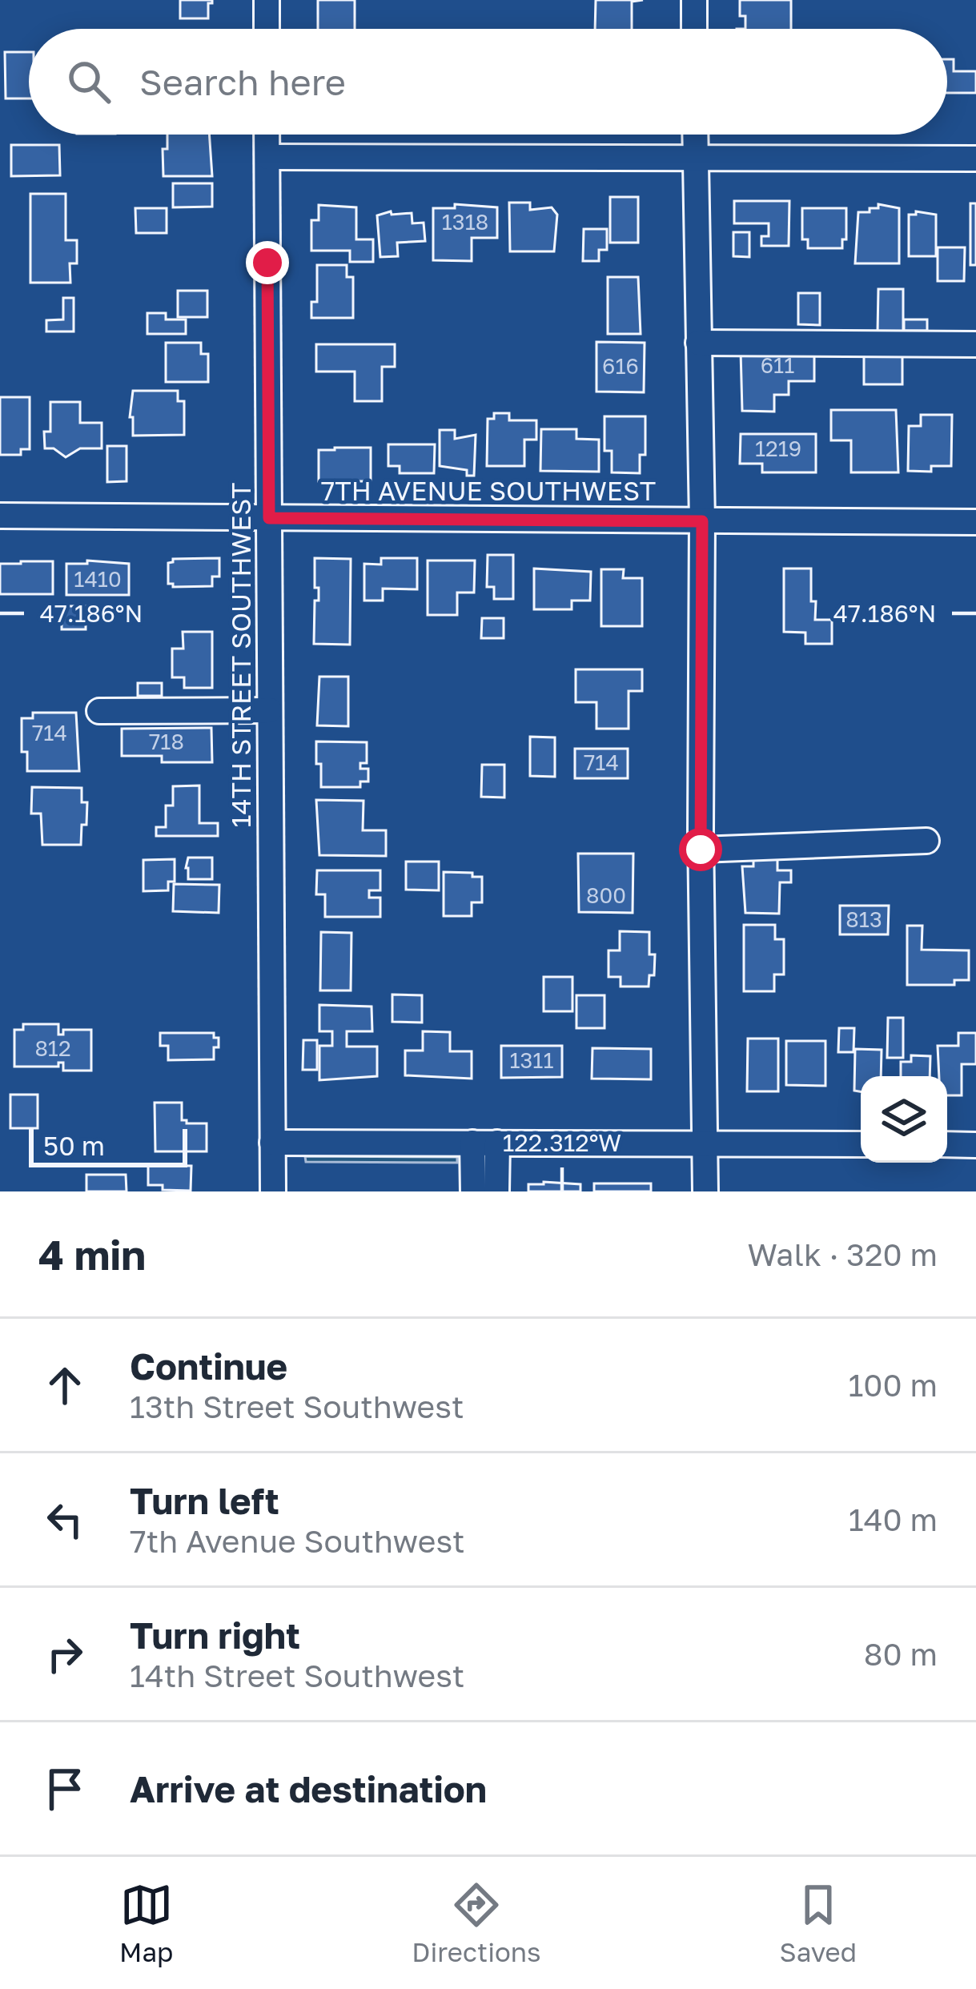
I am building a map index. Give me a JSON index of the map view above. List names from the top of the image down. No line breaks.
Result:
{"streets":{"street":["7TH AVENUE SOUTHWEST","14TH STREET SOUTHWEST"]},"crossings":[["7TH AVENUE SOUTHWEST","14TH STREET SOUTHWEST"]],"house_numbers":["1318","611","616","1219","1410","714","718","714","800","813","812","1311"],"scale_bar":"50 m","page":{"search":"Search here","scale":"50 m","heading":["4 min","Walk · 320 m"],"list":[["Continue","13th Street Southwest","100 m"],["Turn left","7th Avenue Southwest","140 m"],["Turn right","14th Street Southwest","80 m"],"Arrive at destination"],"nav":["Map","Directions","Saved"]},"coordinates":["47.186°N","122.312°W"]}
